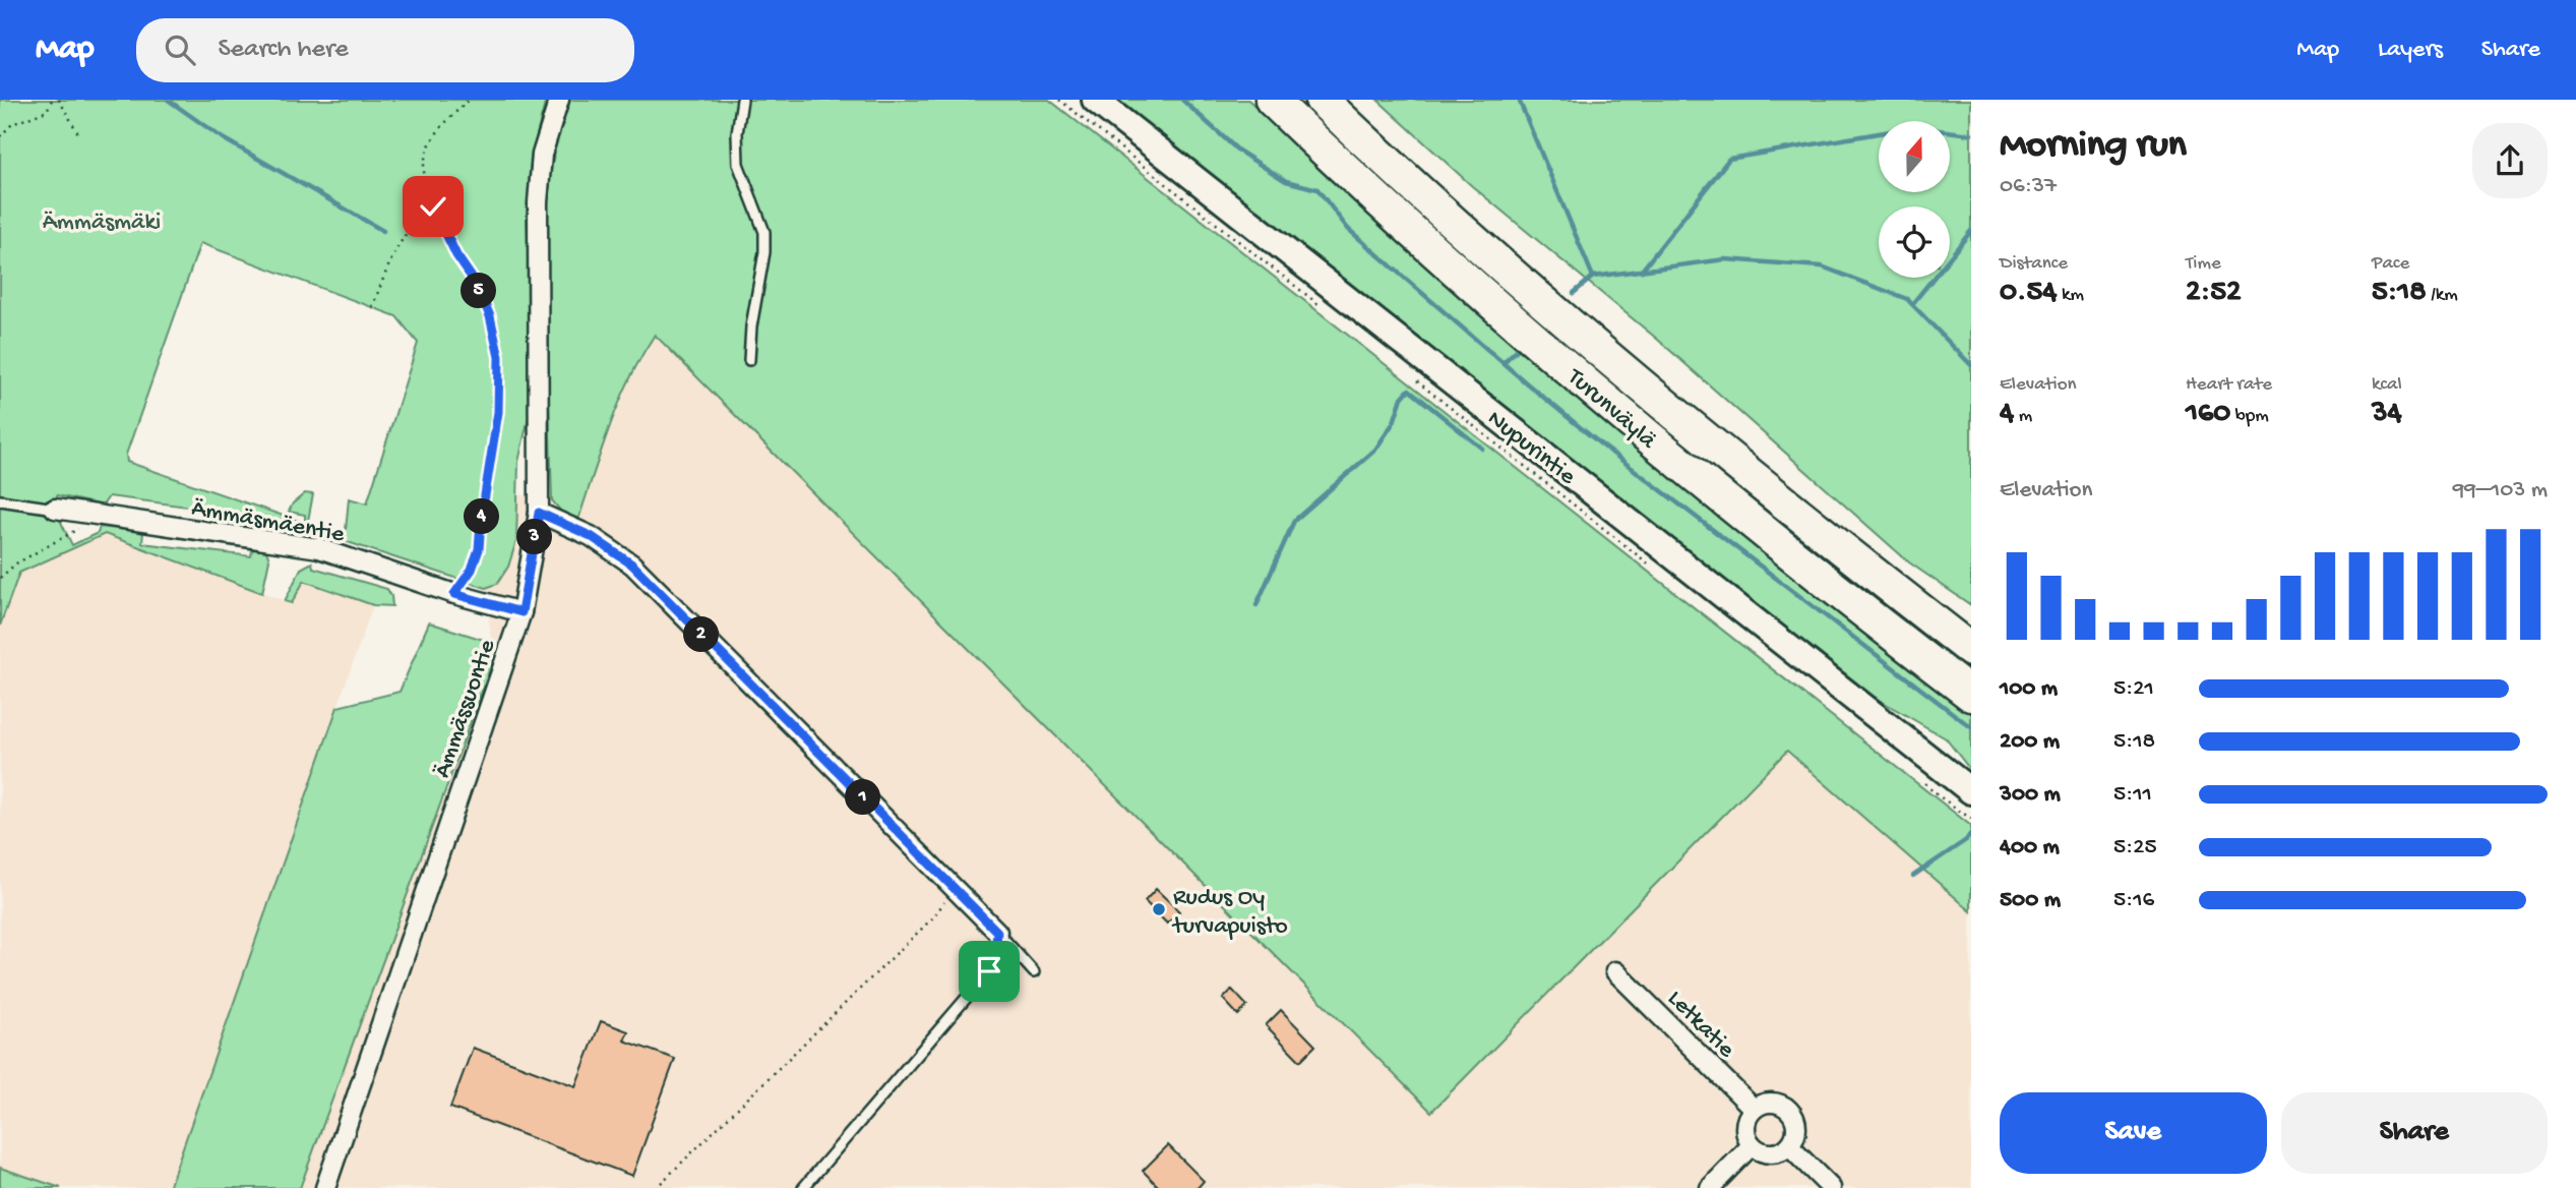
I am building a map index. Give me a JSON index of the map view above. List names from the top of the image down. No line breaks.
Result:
{"streets":{"highway":["Turunväylä"],"main road":["Nupurintie"],"street":["Ämmäsmäentie","Ämmässuontie","Letkatie"]},"crossings":[["Ämmäsmäentie","Ämmässuontie"]],"parks":["Ämmäsmäki"],"places":["Rudus Oy turvapuisto"],"north":"top","page":{"header":"Map","search":"Search here","nav":["Map","Layers","Share"],"heading":["Morning run","06:37"],"stats":[["Distance","0.54 km"],["Time","2:52"],["Pace","5:18 /km"],["Elevation","4 m"],["Heart rate","160 bpm"],["kcal","34"]],"pins":["5","4","3","2","1"],"chart":["Elevation","99–103 m"],"list":[{"name":"100 m","note":"5:21"},{"name":"200 m","note":"5:18"},{"name":"300 m","note":"5:11"},{"name":"400 m","note":"5:25"},{"name":"500 m","note":"5:16"}],"buttons":["Save","Share"]}}
